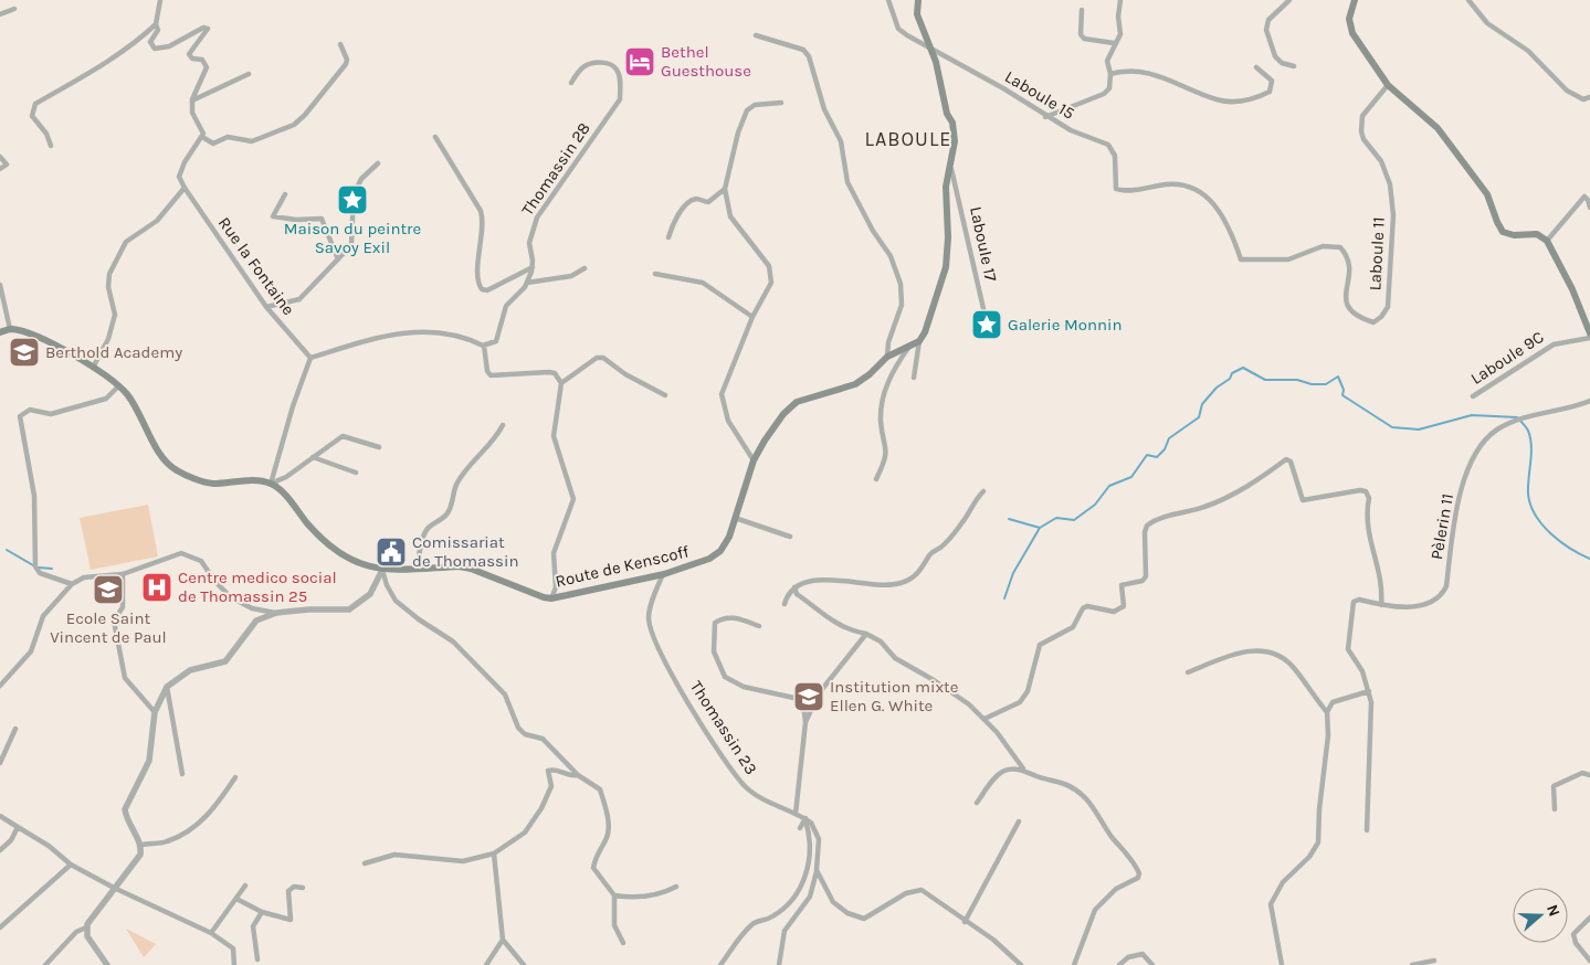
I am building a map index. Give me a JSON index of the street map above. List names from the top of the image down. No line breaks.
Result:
{"streets":{"main road":["Route de Kenscoff"],"street":["Laboule 15","Thomassin 28","Laboule 17","Laboule 11","Rue la Fontaine","Laboule 9C","Pèlerin 11","Thomassin 23"]},"crossings":[["Laboule 15","Laboule 11"],["Route de Kenscoff","Thomassin 23"]],"districts":["LABOULE"],"places":{"hotel":["Bethel Guesthouse"],"place":["Maison du peintre Savoy Exil","Galerie Monnin"],"school or university":["Berthold Academy","Ecole Saint Vincent de Paul","Institution mixte Ellen G. White"],"public building":["Comissariat de Thomassin"],"hospital":["Centre medico social de Thomassin 25"]},"north":"right"}
